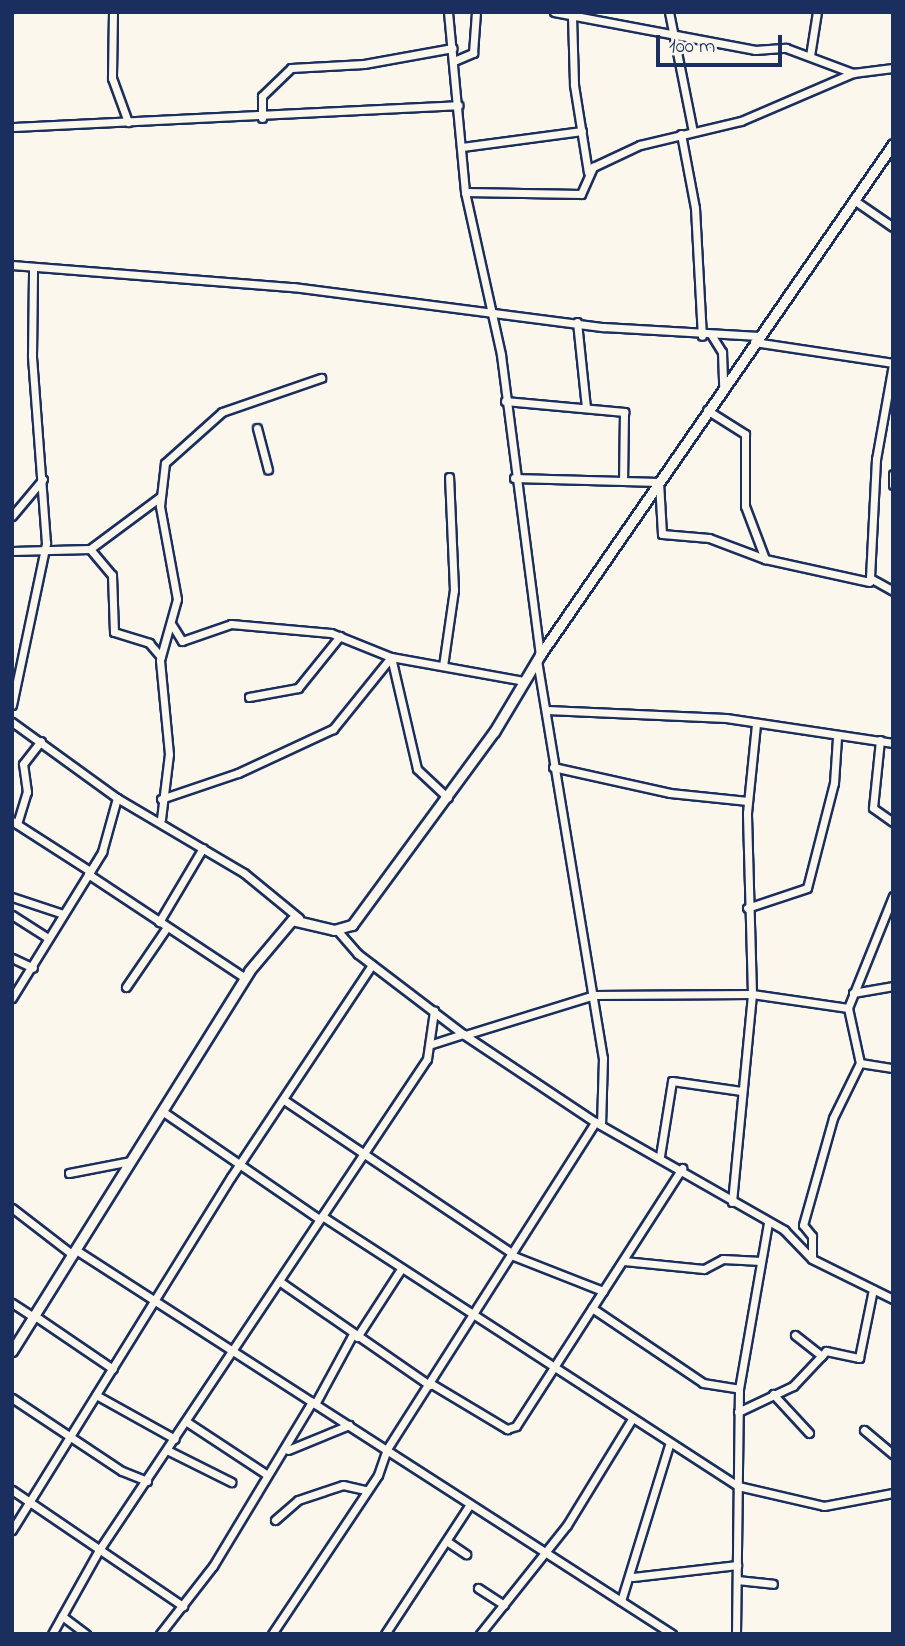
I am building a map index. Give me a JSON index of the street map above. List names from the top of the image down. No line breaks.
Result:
{"scale_bar":"100 m"}
